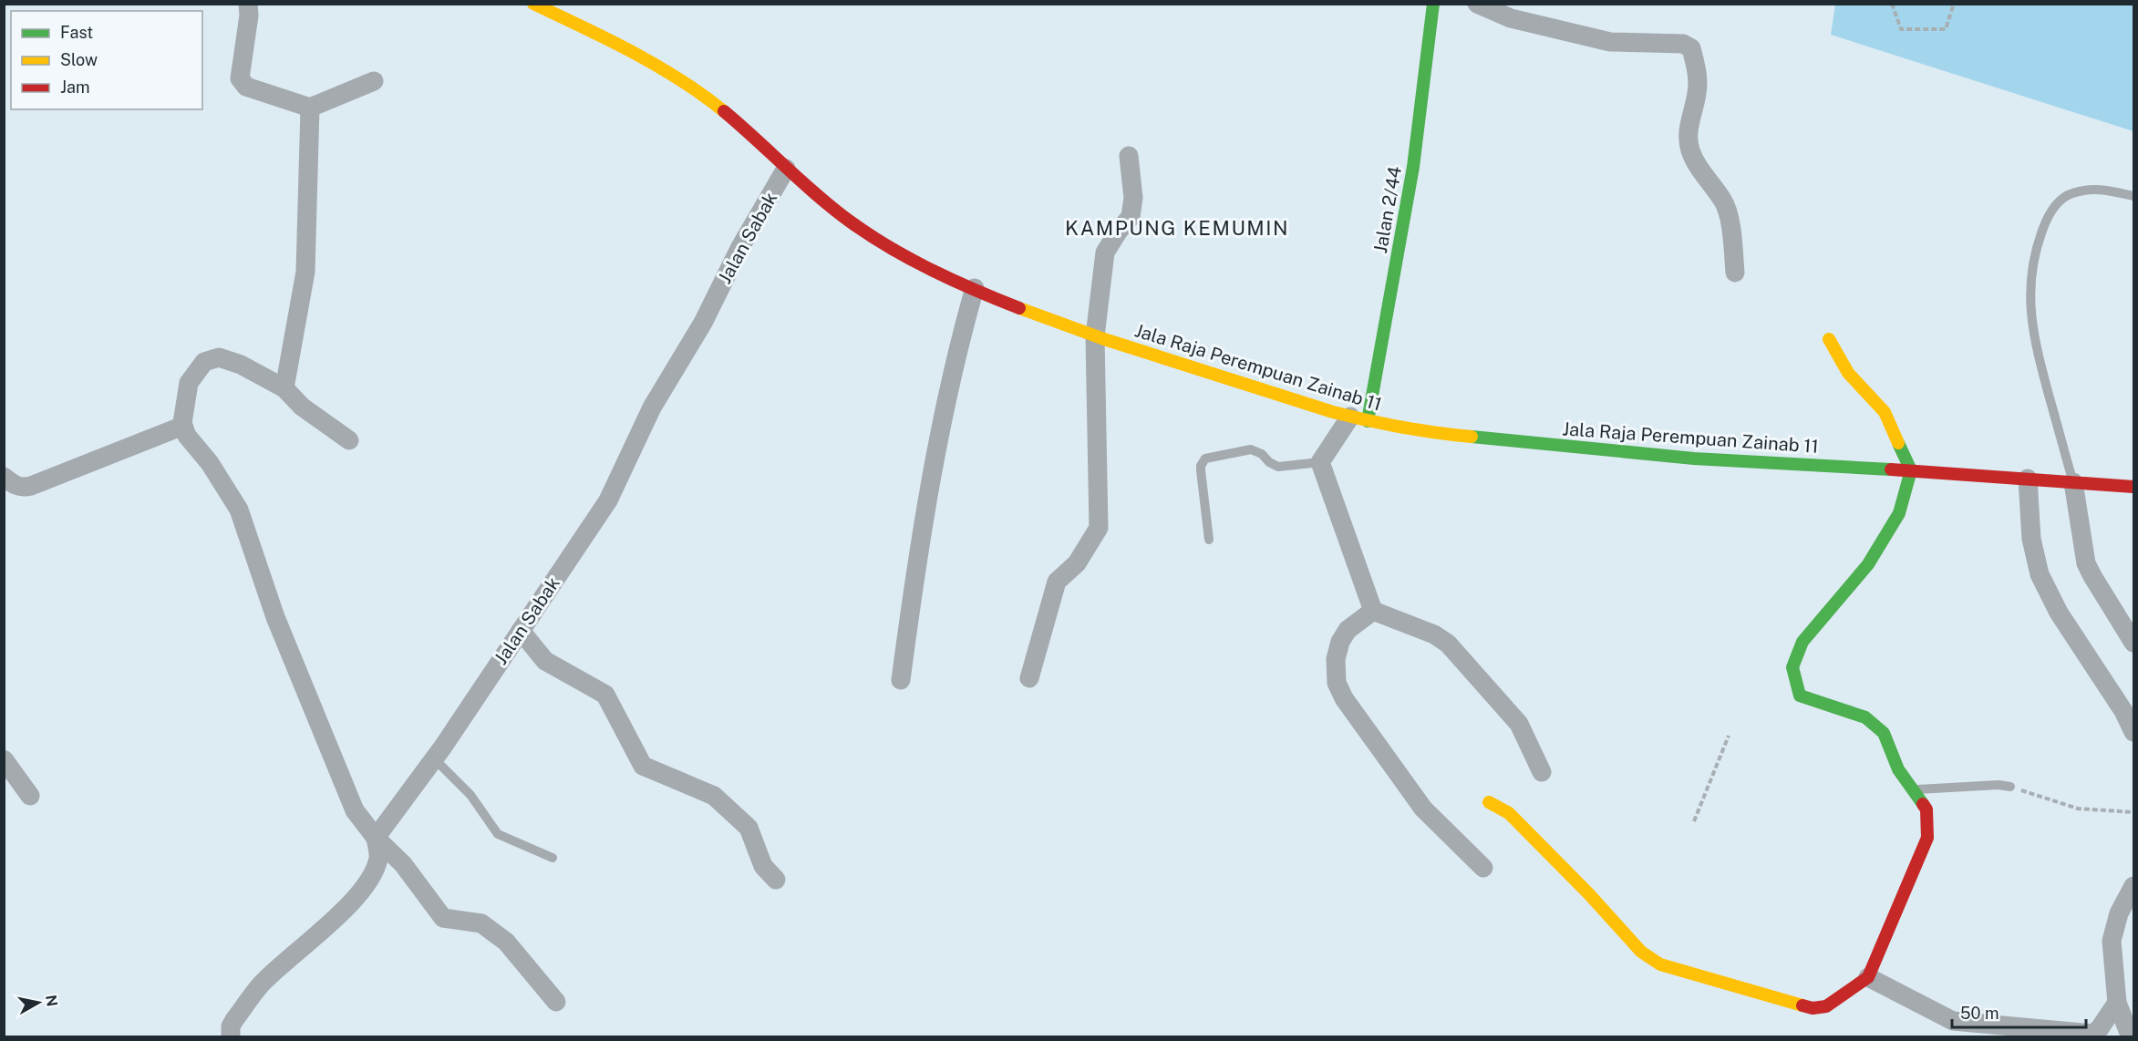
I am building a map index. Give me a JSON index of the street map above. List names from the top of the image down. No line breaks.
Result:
{"streets":{"main road":["Jalan 2/44","Jala Raja Perempuan Zainab 11"],"street":["Jalan Sabak"]},"crossings":[["Jalan 2/44","Jala Raja Perempuan Zainab 11"],["Jalan Sabak","Jala Raja Perempuan Zainab 11"]],"districts":["KAMPUNG KEMUMIN"],"legend":["Fast","Slow","Jam"],"scale_bar":"50 m","north":"right"}
